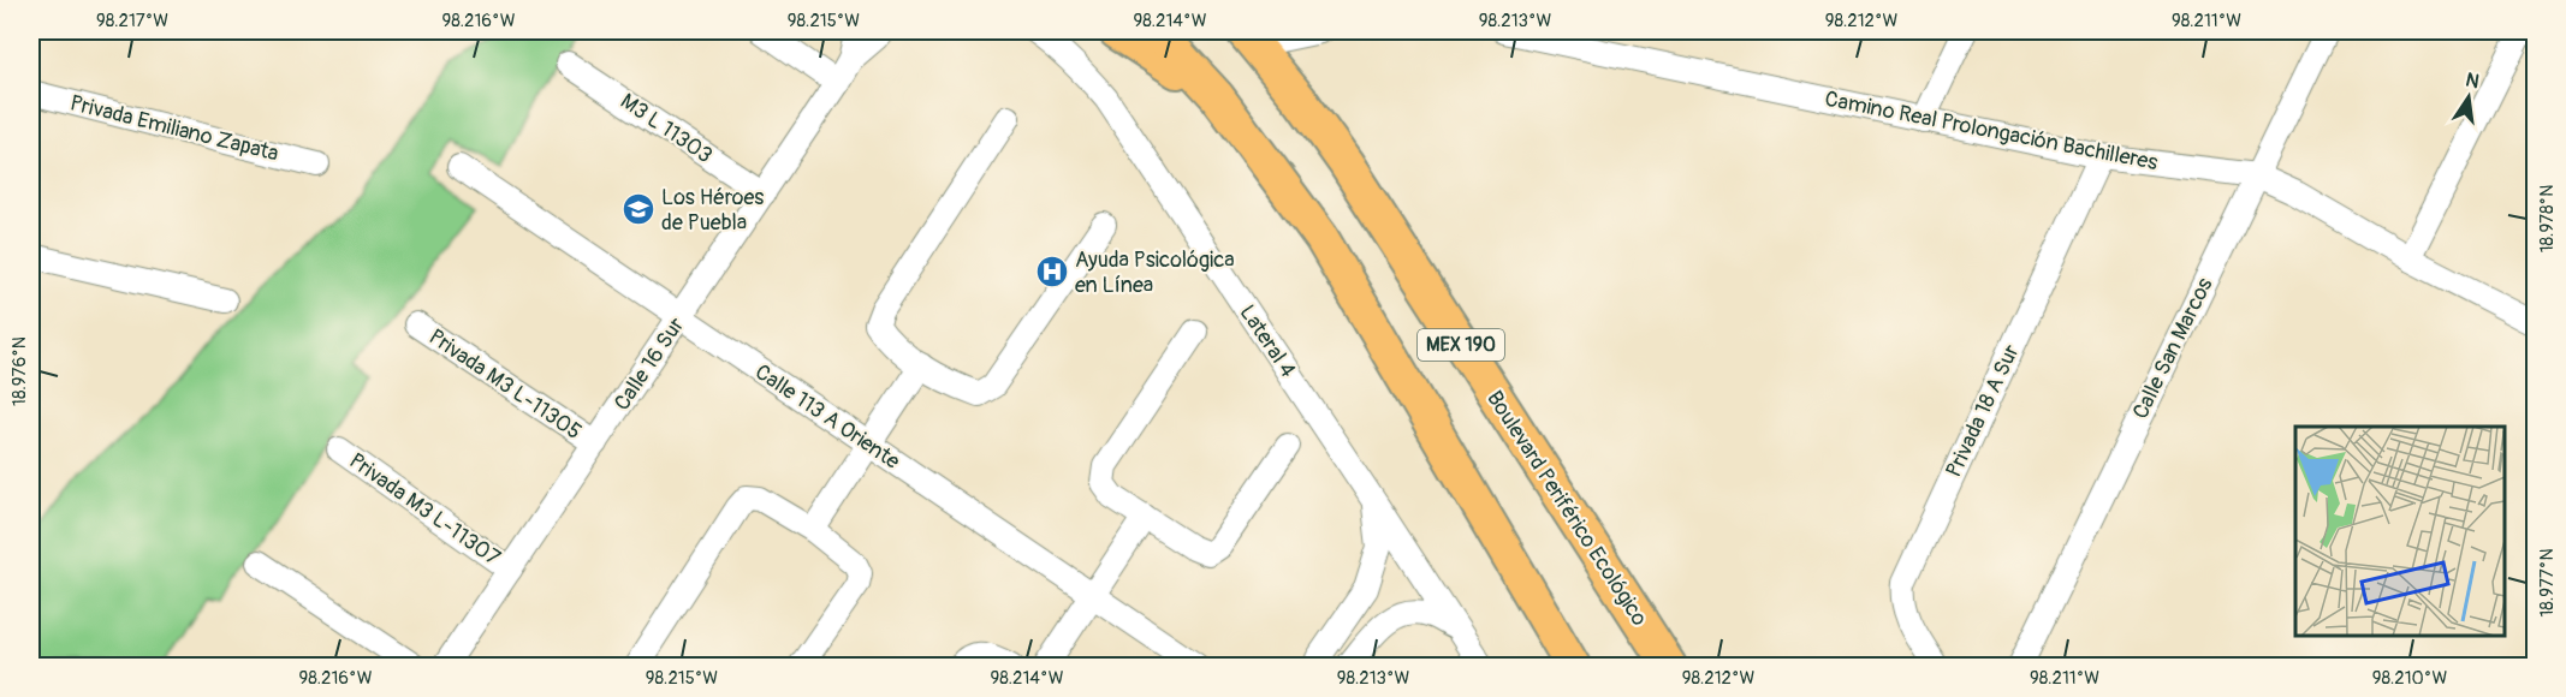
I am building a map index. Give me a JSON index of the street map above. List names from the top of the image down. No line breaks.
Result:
{"streets":{"highway":["MEX 190","Boulevard Periférico Ecológico"],"street":["Privada Emiliano Zapata","M3 L 11303","Camino Real Prolongación Bachilleres","Lateral 4","Calle San Marcos","Calle 16 Sur","Privada M3 L-11305","Privada 18 A Sur","Calle 113 A Oriente","Privada M3 L-11307"]},"crossings":[["M3 L 11303","Calle 16 Sur"],["Camino Real Prolongación Bachilleres","Calle San Marcos"],["Camino Real Prolongación Bachilleres","Privada 18 A Sur"],["Calle 16 Sur","Privada M3 L-11305"],["Calle 16 Sur","Calle 113 A Oriente"],["Calle 16 Sur","Privada M3 L-11307"]],"places":{"school or university":["Los Héroes de Puebla"],"hospital":["Ayuda Psicológica en Línea"]},"north":"top","coordinates":["98.217°W","98.216°W","98.215°W","98.214°W","98.213°W","98.212°W","98.211°W","18.978°N","18.976°N","18.977°N","98.210°W"]}
